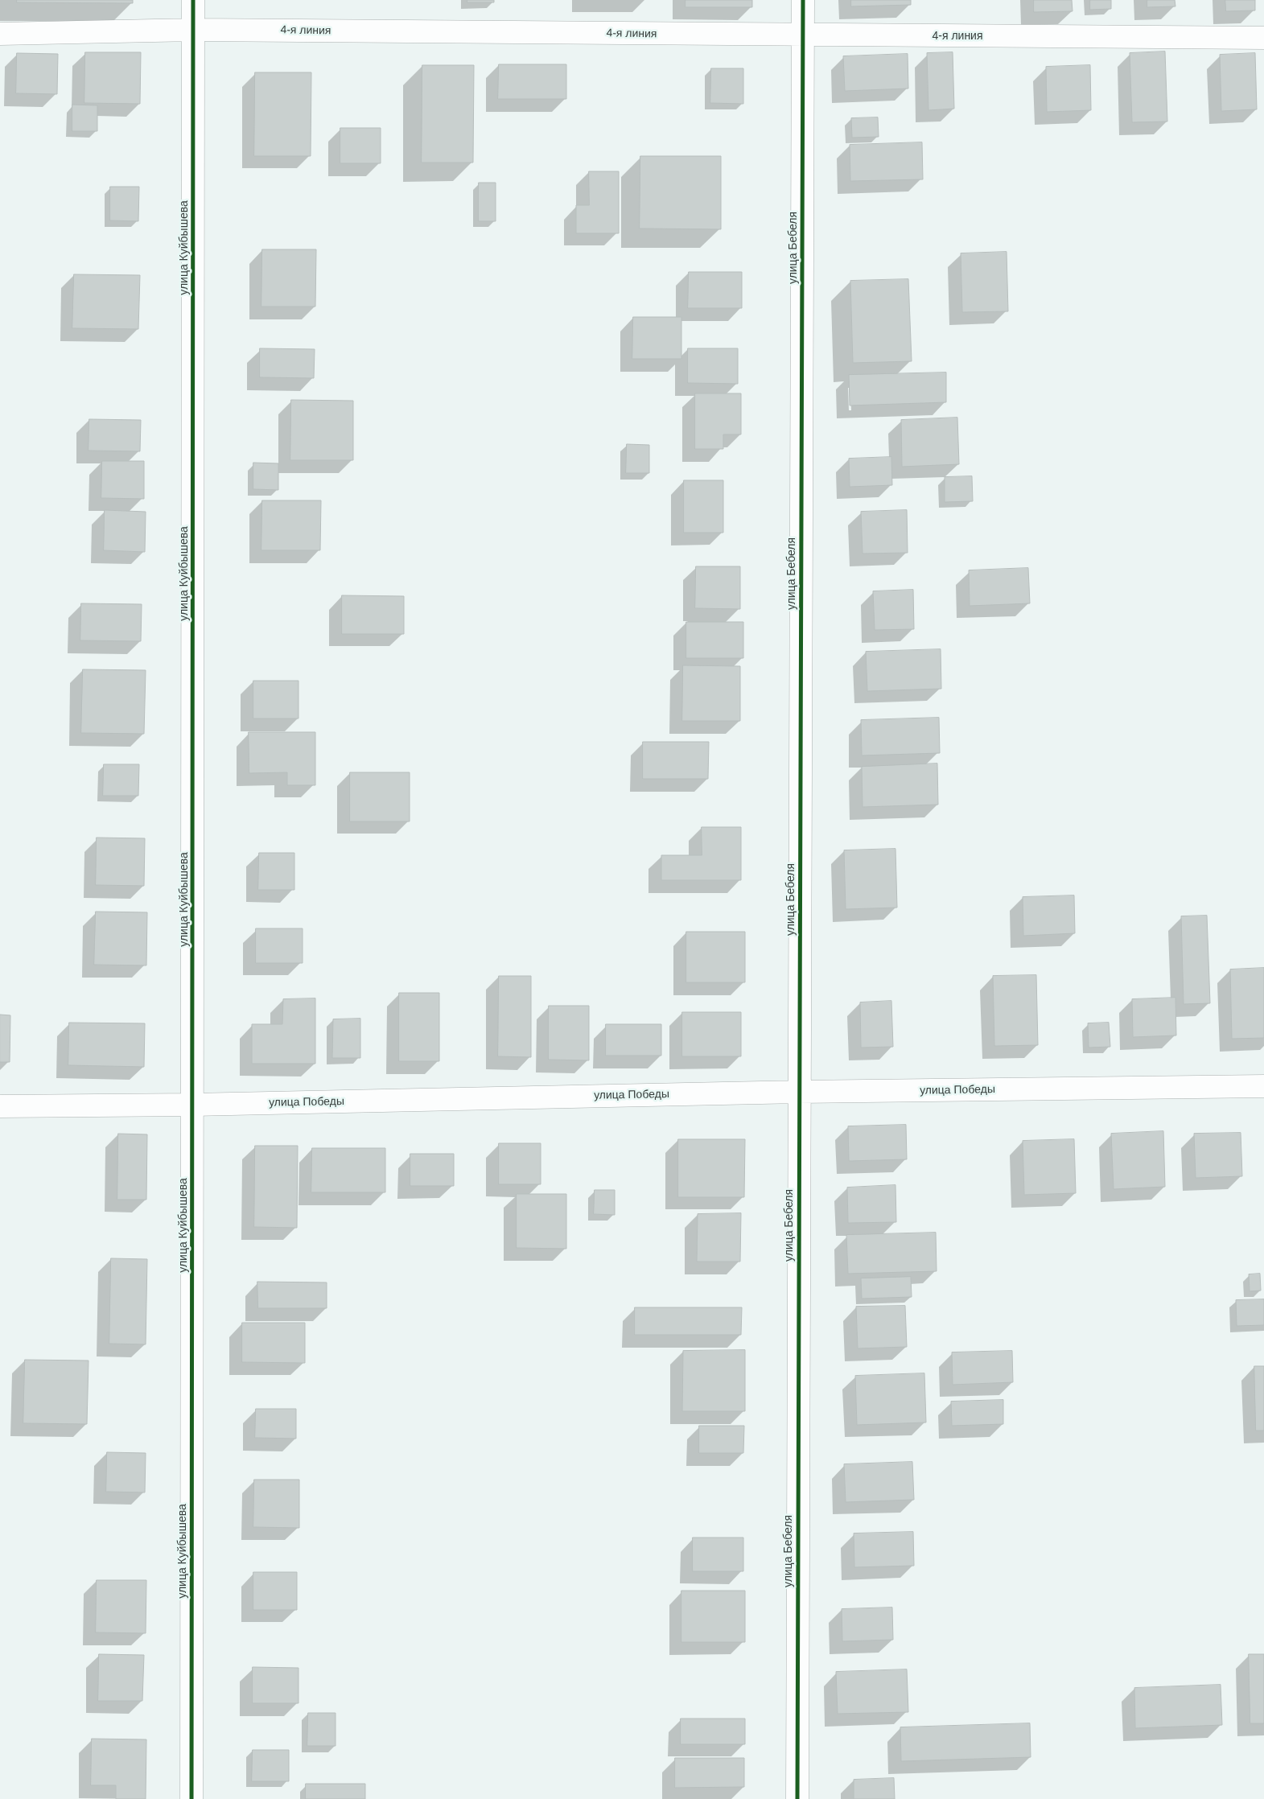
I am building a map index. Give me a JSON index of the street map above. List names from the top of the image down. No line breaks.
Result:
{"streets":{"street":["4-я линия","улица Куйбышева","улица Бебеля","улица Победы"]},"crossings":[["4-я линия","улица Куйбышева"],["4-я линия","улица Бебеля"],["улица Куйбышева","улица Победы"],["улица Бебеля","улица Победы"]]}
